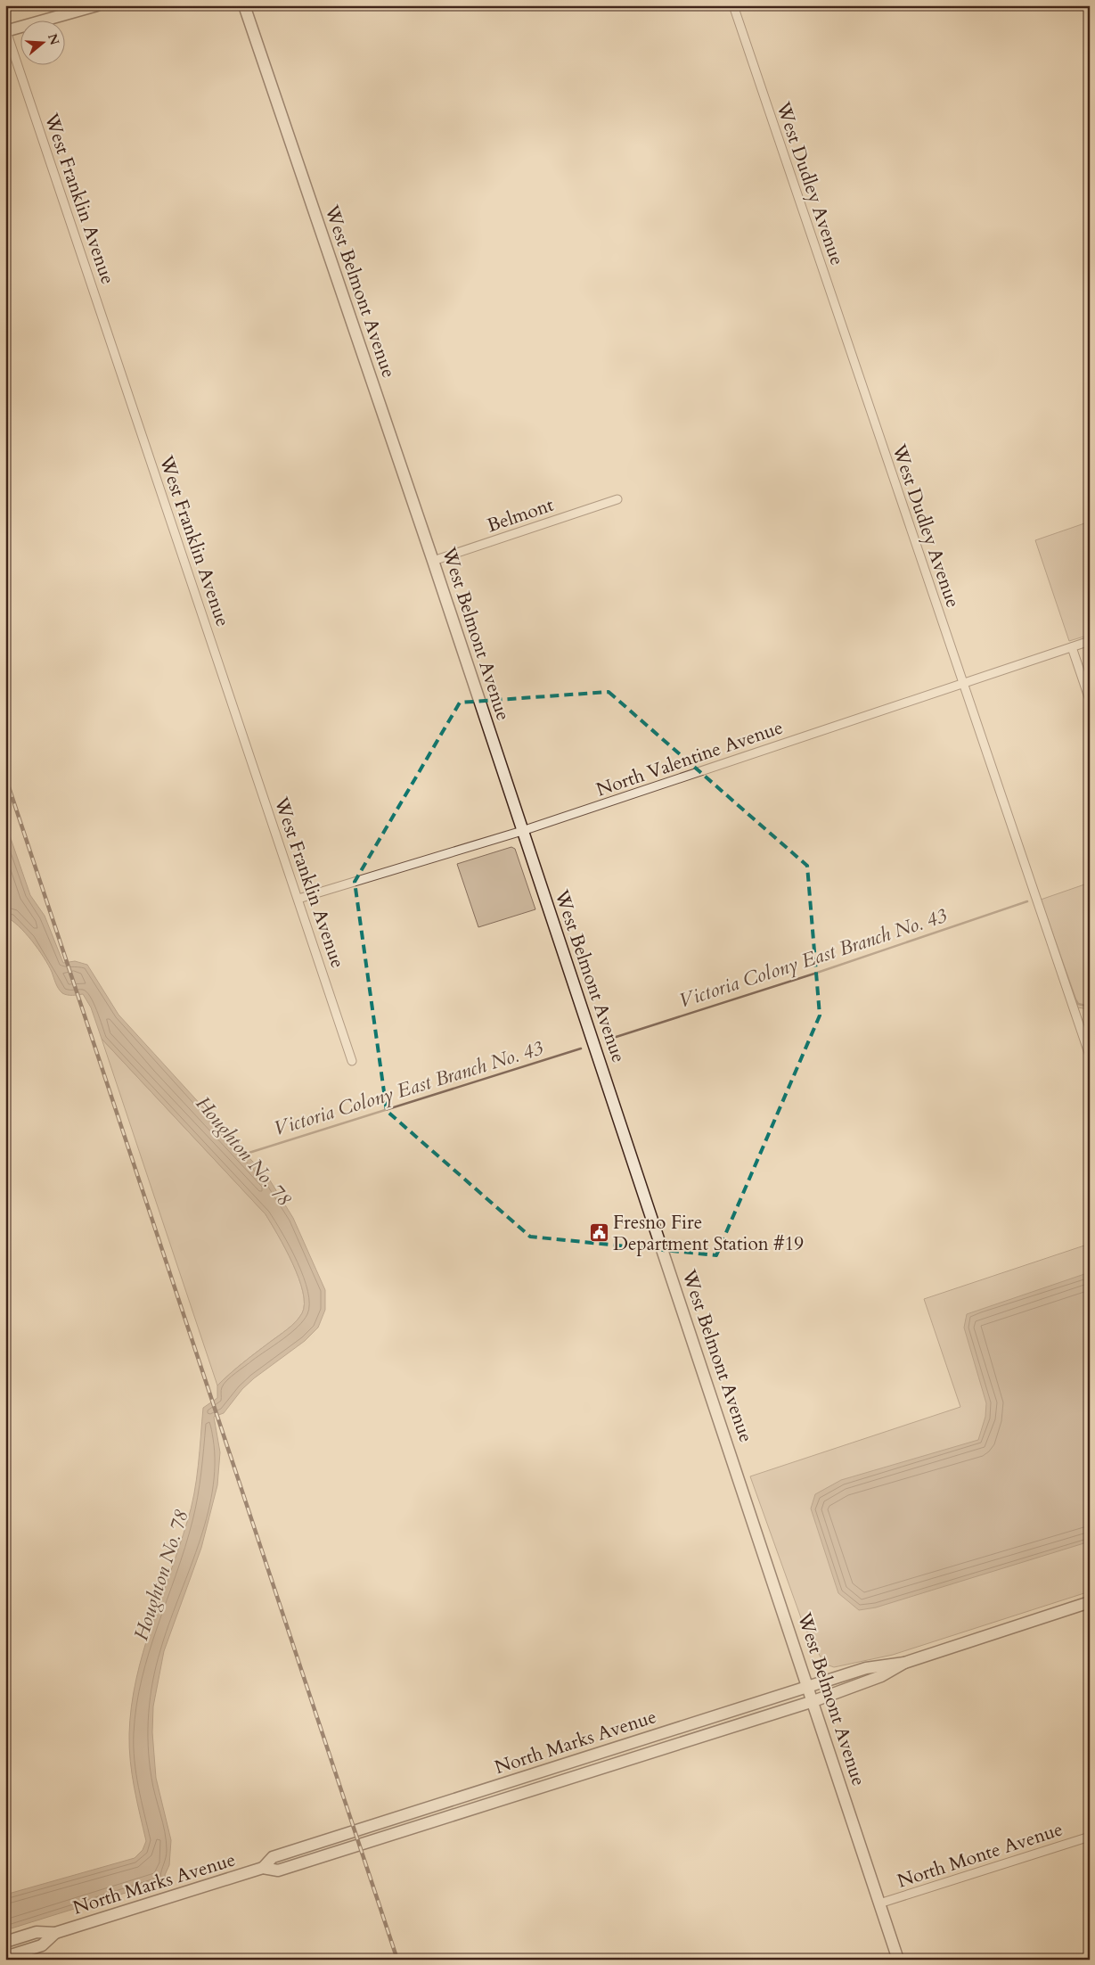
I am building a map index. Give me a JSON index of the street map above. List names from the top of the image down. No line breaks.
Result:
{"streets":{"main road":["West Belmont Avenue","North Marks Avenue"],"street":["West Dudley Avenue","West Franklin Avenue","Belmont","North Valentine Avenue","North Monte Avenue"]},"crossings":[["West Dudley Avenue","North Valentine Avenue"],["West Franklin Avenue","North Valentine Avenue"],["West Belmont Avenue","Belmont"],["West Belmont Avenue","North Valentine Avenue"],["West Belmont Avenue","North Marks Avenue"],["West Belmont Avenue","North Monte Avenue"]],"water":["Victoria Colony East Branch No. 43","Houghton No. 78"],"places":{"public building":["Fresno Fire Department Station #19"]},"north":"right"}
